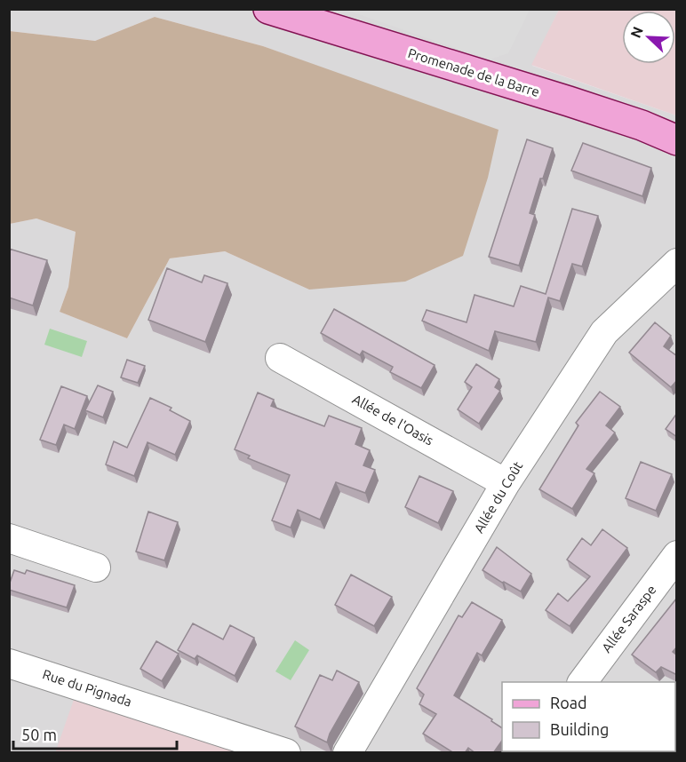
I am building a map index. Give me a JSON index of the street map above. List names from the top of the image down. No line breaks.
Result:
{"streets":{"main road":["Promenade de la Barre"],"street":["Allée de l'Oasis","Allée du Coût","Allée Saraspe","Rue du Pignada"]},"crossings":[["Allée de l'Oasis","Allée du Coût"]],"legend":["Road","Building"],"scale_bar":"50 m","north":"top left"}
